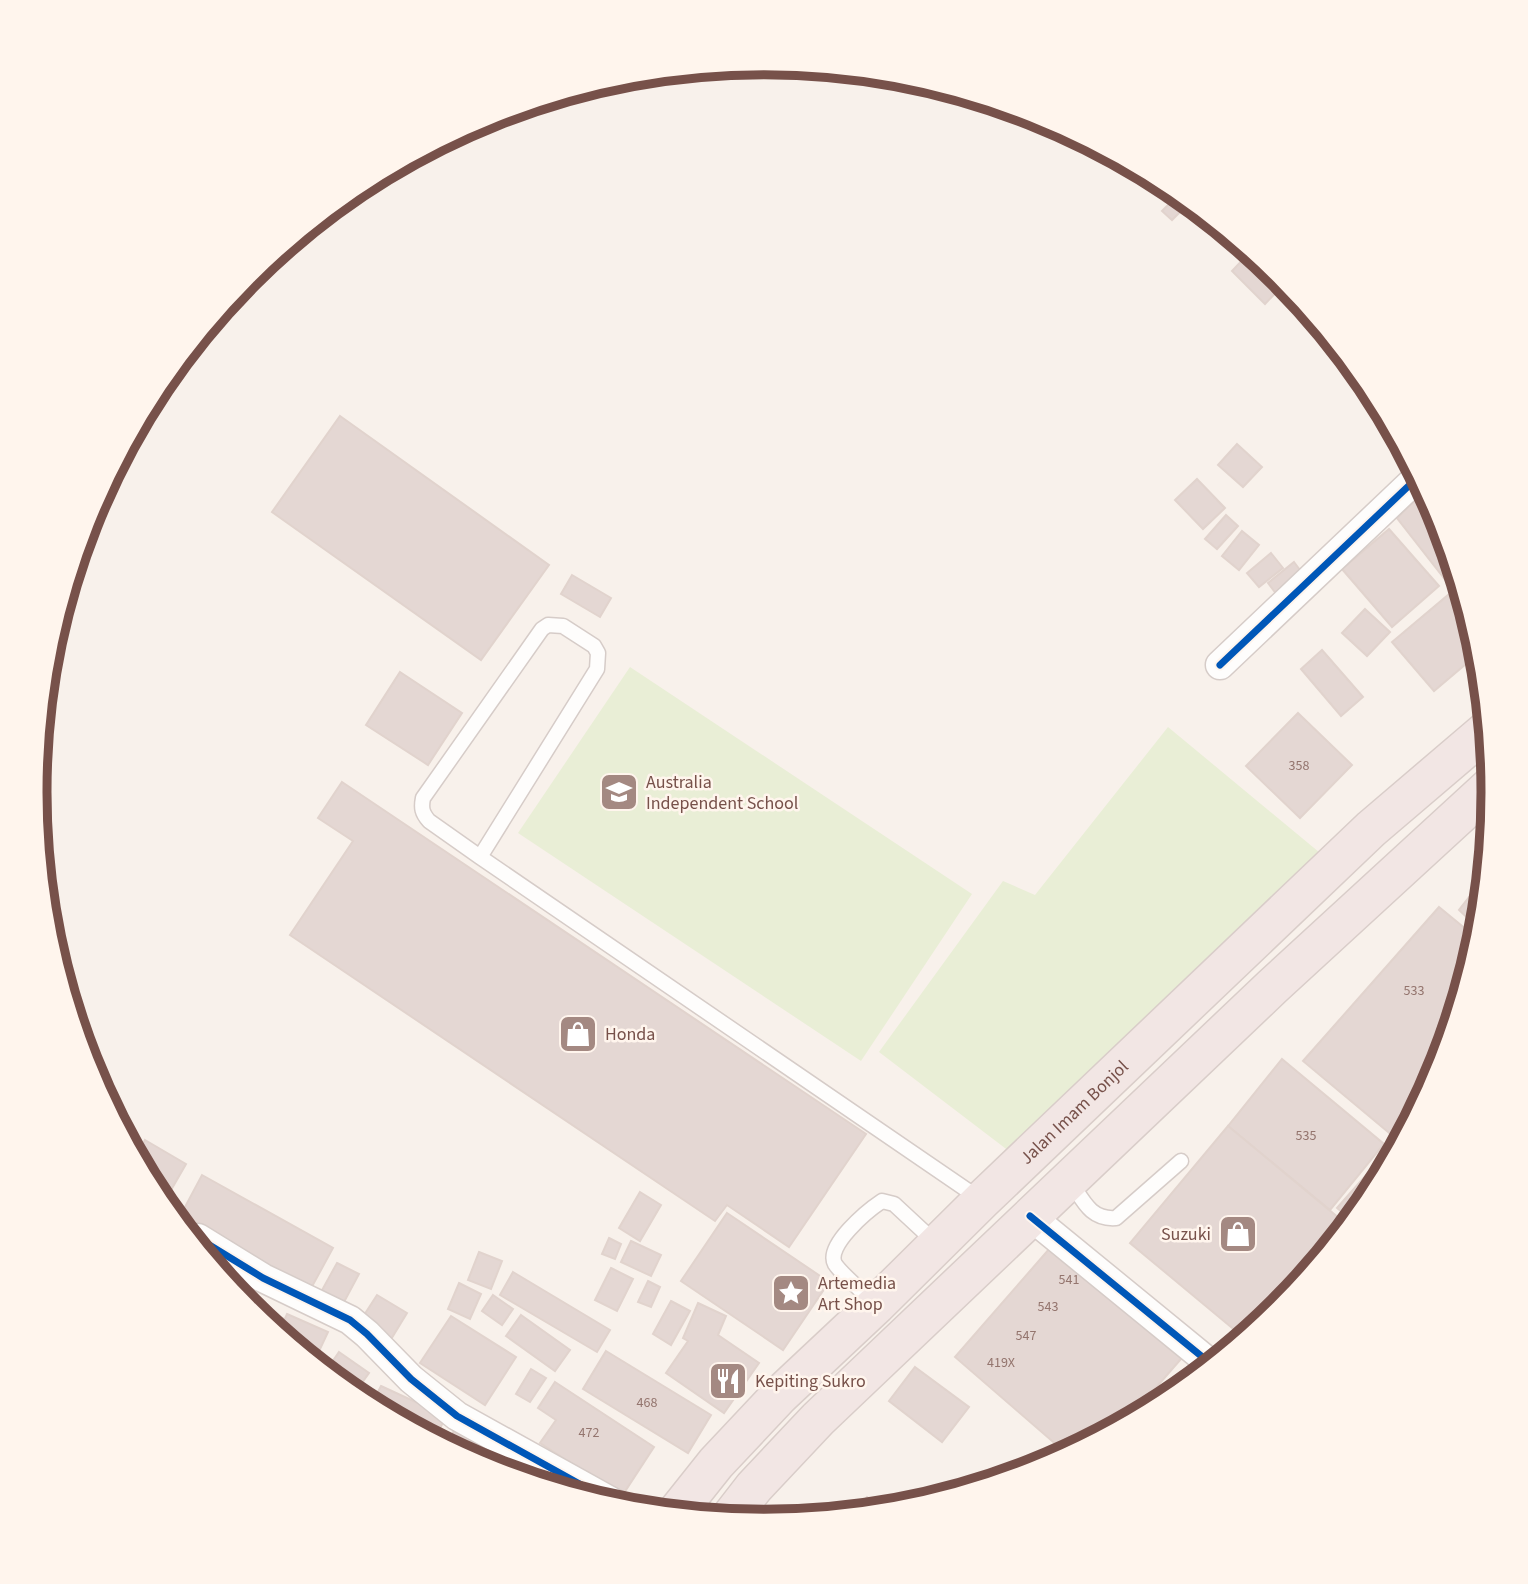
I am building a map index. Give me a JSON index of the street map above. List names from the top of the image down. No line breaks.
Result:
{"streets":{"highway":["Jalan Imam Bonjol"]},"places":{"school or university":["Australia Independent School"],"shop":["Honda","Suzuki"],"place":["Artemedia Art Shop"],"restaurant":["Kepiting Sukro"]},"house_numbers":["358","533","535","541","543","547","419X","468","472"]}
